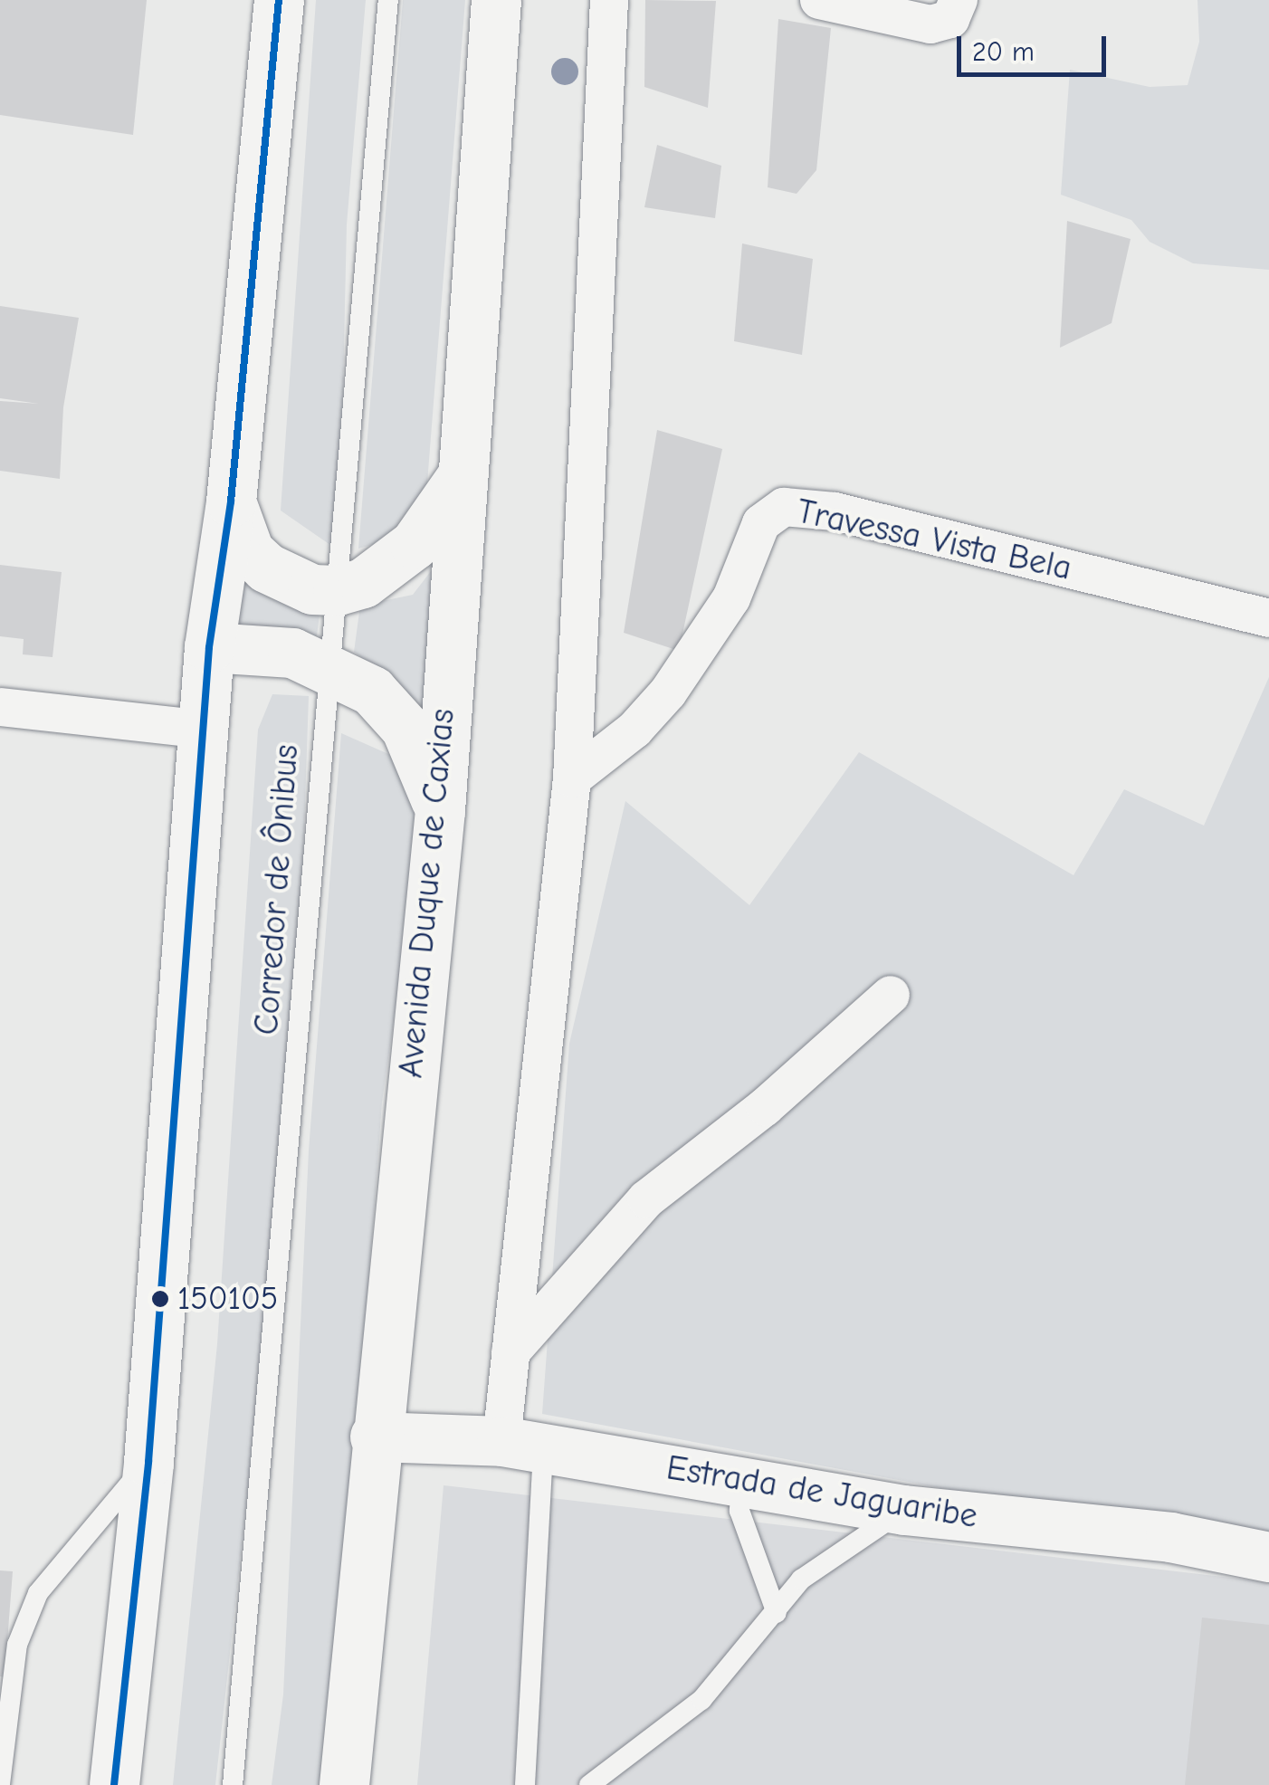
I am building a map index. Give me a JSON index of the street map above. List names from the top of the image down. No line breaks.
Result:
{"streets":{"main road":["Avenida Duque de Caxias","Estrada de Jaguaribe"],"street":["Travessa Vista Bela"],"lane":["Corredor de Ônibus"]},"crossings":[["Avenida Duque de Caxias","Estrada de Jaguaribe"]],"places":["150105"],"scale_bar":"20 m"}
